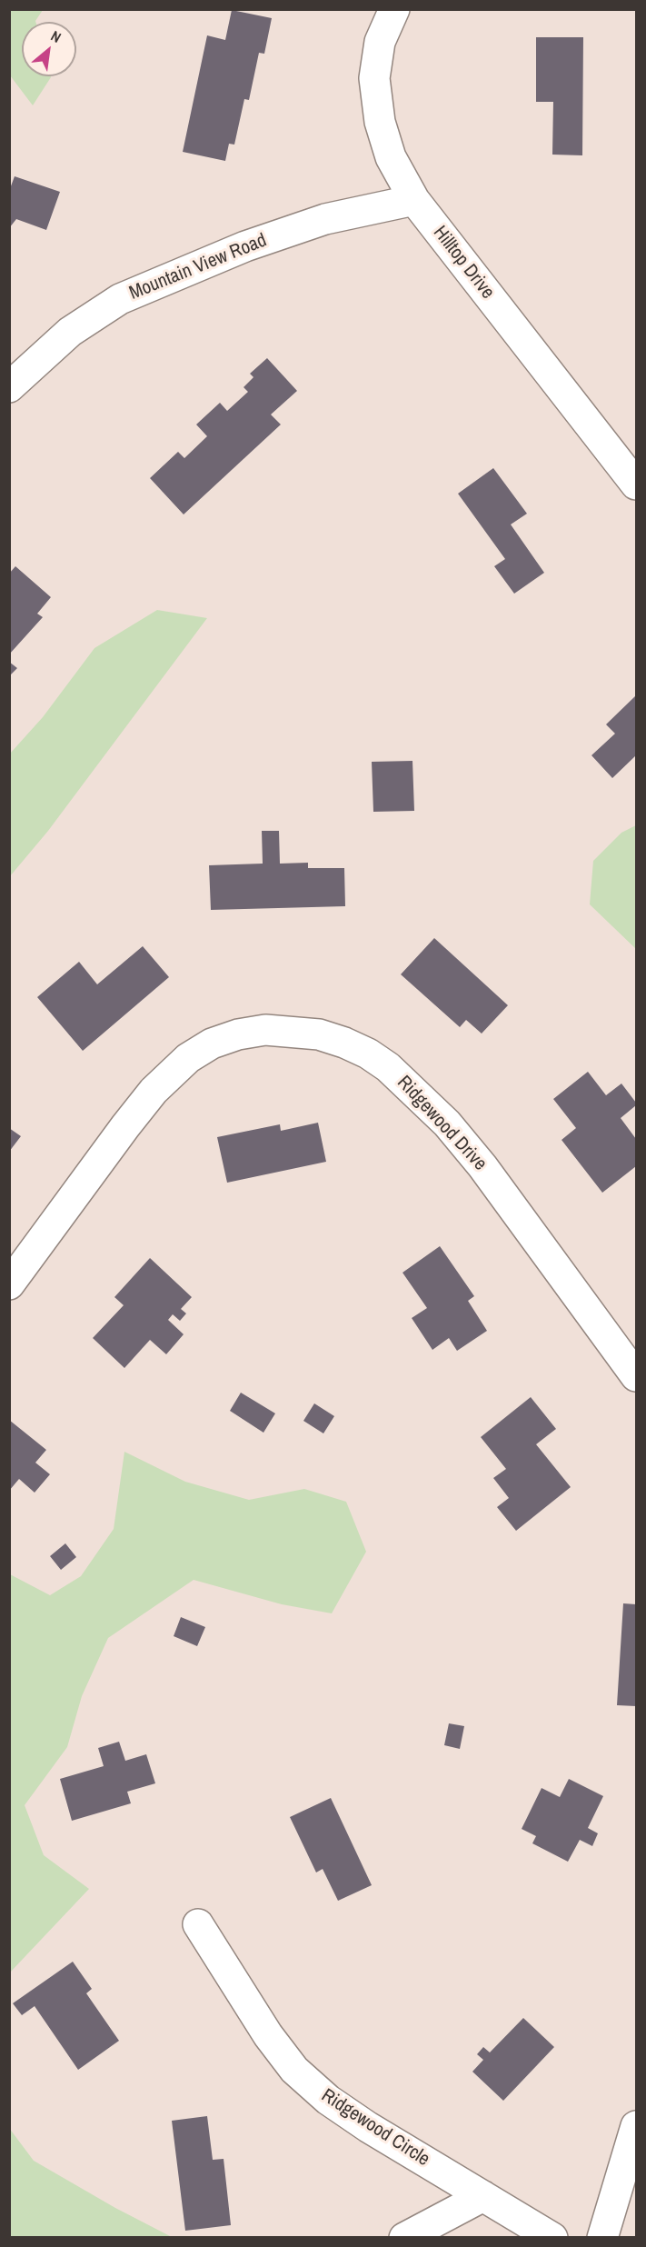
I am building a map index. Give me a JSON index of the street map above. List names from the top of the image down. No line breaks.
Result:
{"streets":{"street":["Hilltop Drive","Mountain View Road","Ridgewood Drive","Ridgewood Circle"]},"crossings":[["Hilltop Drive","Mountain View Road"]],"north":"top right"}
